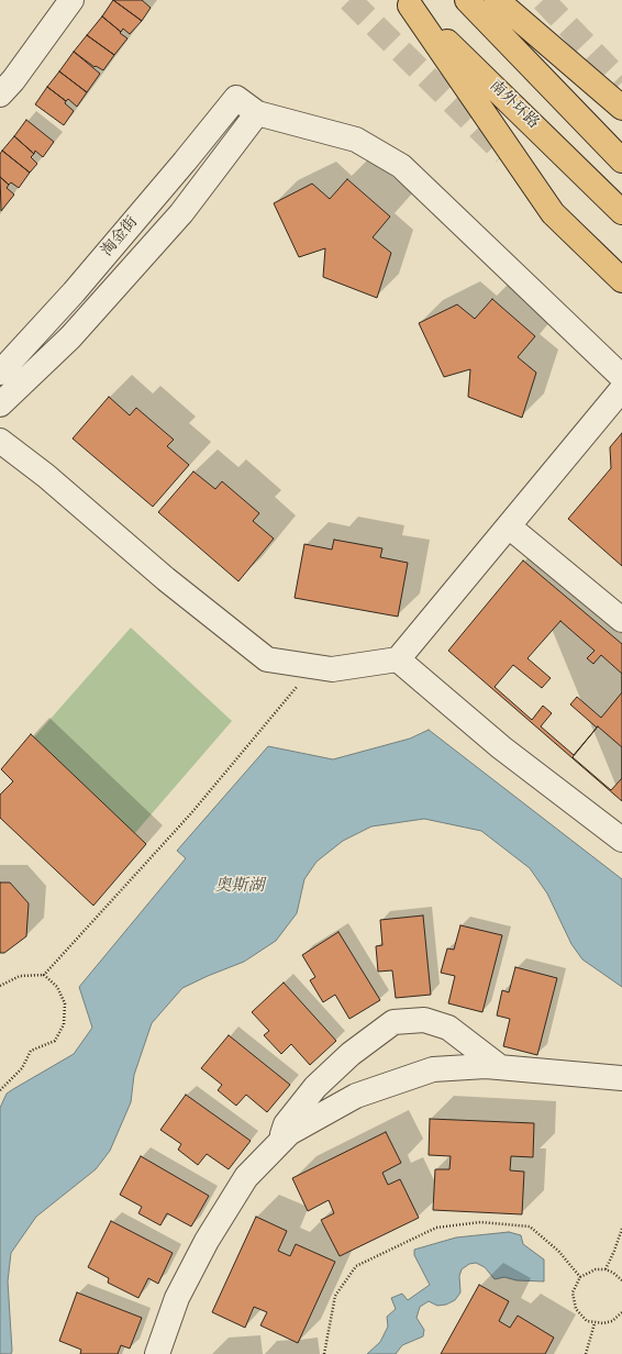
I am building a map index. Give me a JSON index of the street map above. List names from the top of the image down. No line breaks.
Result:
{"streets":{"highway":["南外环路"],"street":["淘金街"]},"water":["奥斯湖"]}
